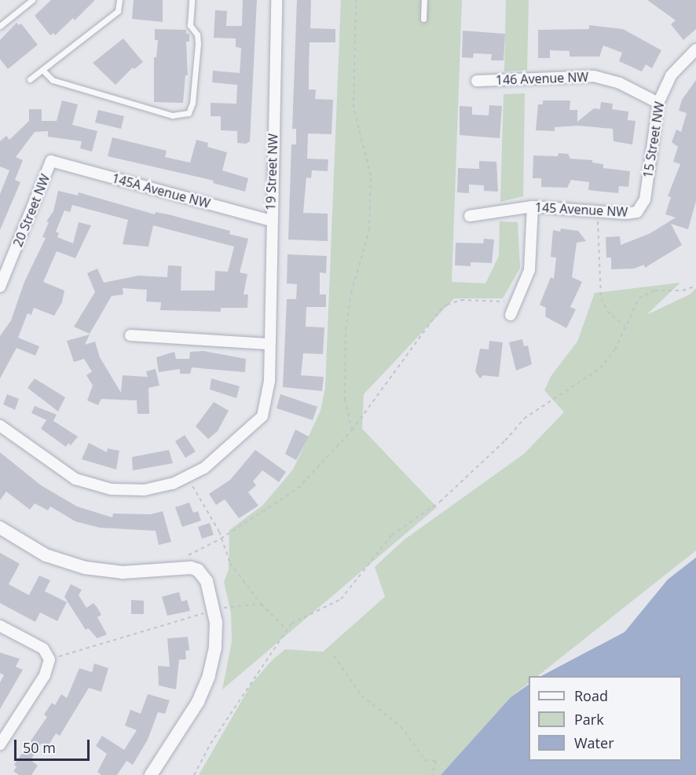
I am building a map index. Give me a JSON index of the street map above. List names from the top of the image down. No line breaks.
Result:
{"streets":{"street":["146 Avenue NW","15 Street NW","19 Street NW","145A Avenue NW","145 Avenue NW","20 Street NW"]},"crossings":[["146 Avenue NW","15 Street NW"],["15 Street NW","145 Avenue NW"],["19 Street NW","145A Avenue NW"],["145A Avenue NW","20 Street NW"]],"legend":["Road","Park","Water"],"scale_bar":"50 m"}
